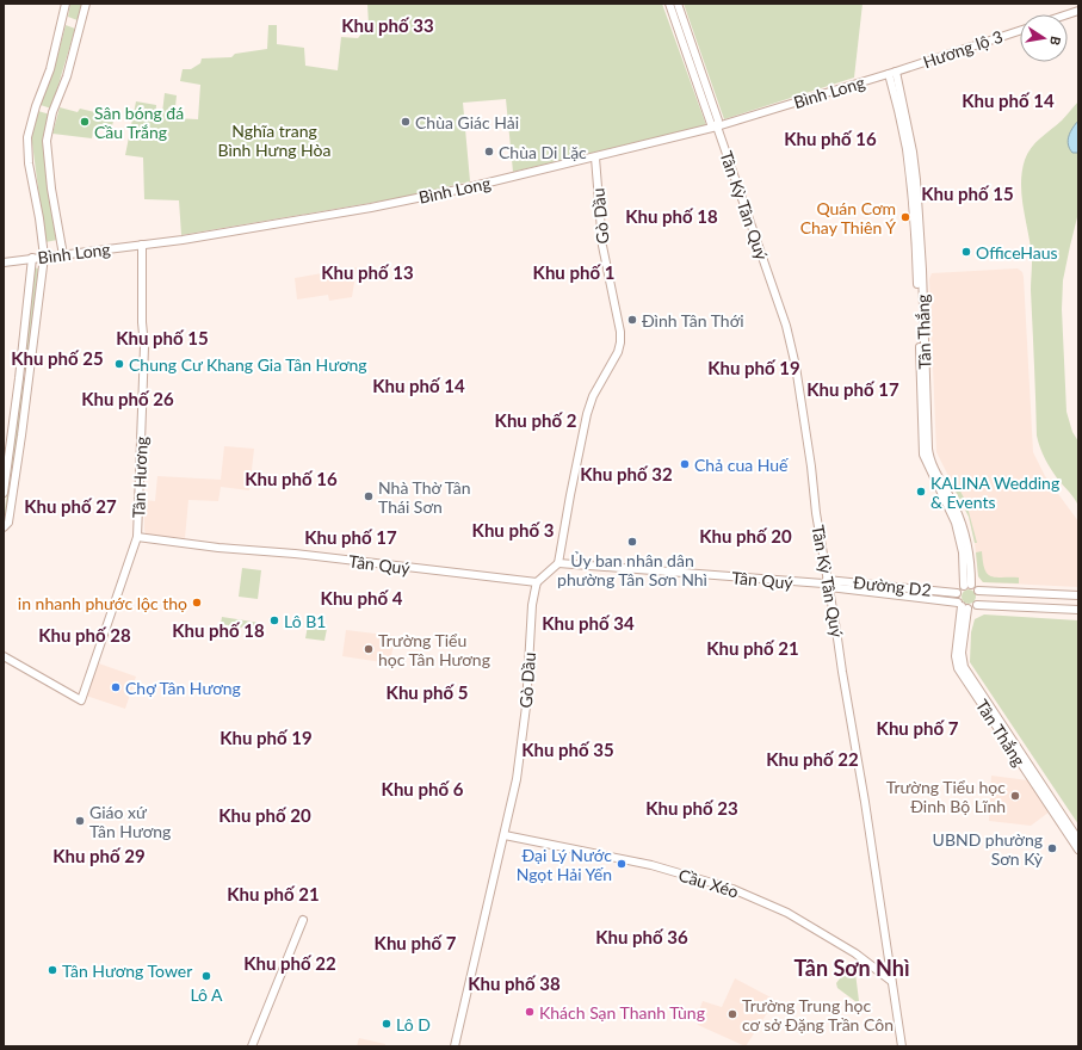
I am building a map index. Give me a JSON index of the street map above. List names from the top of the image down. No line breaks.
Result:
{"streets":{"street":["Hương lộ 3","Bình Long","Tân Kỳ Tân Quý","Gò Dầu","Tân Thắng","Tân Hương","Tân Quý","Đường D2","Cầu Xéo"]},"crossings":[["Hương lộ 3","Bình Long"],["Hương lộ 3","Tân Thắng"],["Bình Long","Tân Kỳ Tân Quý"],["Bình Long","Gò Dầu"],["Bình Long","Tân Thắng"],["Bình Long","Tân Hương"],["Tân Kỳ Tân Quý","Tân Quý"],["Tân Kỳ Tân Quý","Đường D2"],["Tân Kỳ Tân Quý","Cầu Xéo"],["Gò Dầu","Tân Quý"],["Gò Dầu","Cầu Xéo"],["Tân Thắng","Đường D2"],["Tân Hương","Tân Quý"],["Tân Quý","Đường D2"]],"districts":["Khu phố 33","Khu phố 14","Khu phố 16","Khu phố 15","Khu phố 18","Khu phố 13","Khu phố 1","Khu phố 15","Khu phố 25","Khu phố 19","Khu phố 14","Khu phố 17","Khu phố 26","Khu phố 2","Khu phố 32","Khu phố 16","Khu phố 27","Khu phố 3","Khu phố 20","Khu phố 17","Khu phố 4","Khu phố 34","Khu phố 18","Khu phố 28","Khu phố 21","Khu phố 5","Khu phố 7","Khu phố 19","Khu phố 35","Khu phố 22","Khu phố 6","Khu phố 23","Khu phố 20","Khu phố 29","Khu phố 21","Khu phố 36","Khu phố 7","Khu phố 22","Tân Sơn Nhì","Khu phố 38"],"parks":["Nghĩa trang Bình Hưng Hòa"],"places":["Sân bóng đá Cầu Trắng","Chùa Giác Hải","Chùa Di Lặc","Quán Cơm Chay Thiên Ý","OfficeHaus","Đình Tân Thới","Chung Cư Khang Gia Tân Hương","Chả cua Huế","KALINA Wedding & Events","Nhà Thờ Tân Thái Sơn","Ủy ban nhân dân phường Tân Sơn Nhì","in nhanh phước lộc thọ","Lô B1","Trường Tiểu học Tân Hương","Chợ Tân Hương","Trường Tiểu học Đinh Bộ Lĩnh","Giáo xứ Tân Hương","UBND phường Sơn Kỳ","Đại Lý Nước Ngọt Hải Yến","Tân Hương Tower","Lô A","Khách Sạn Thanh Tùng","Trường Trung học cơ sở Đặng Trần Côn","Lô D"],"north":"right"}
